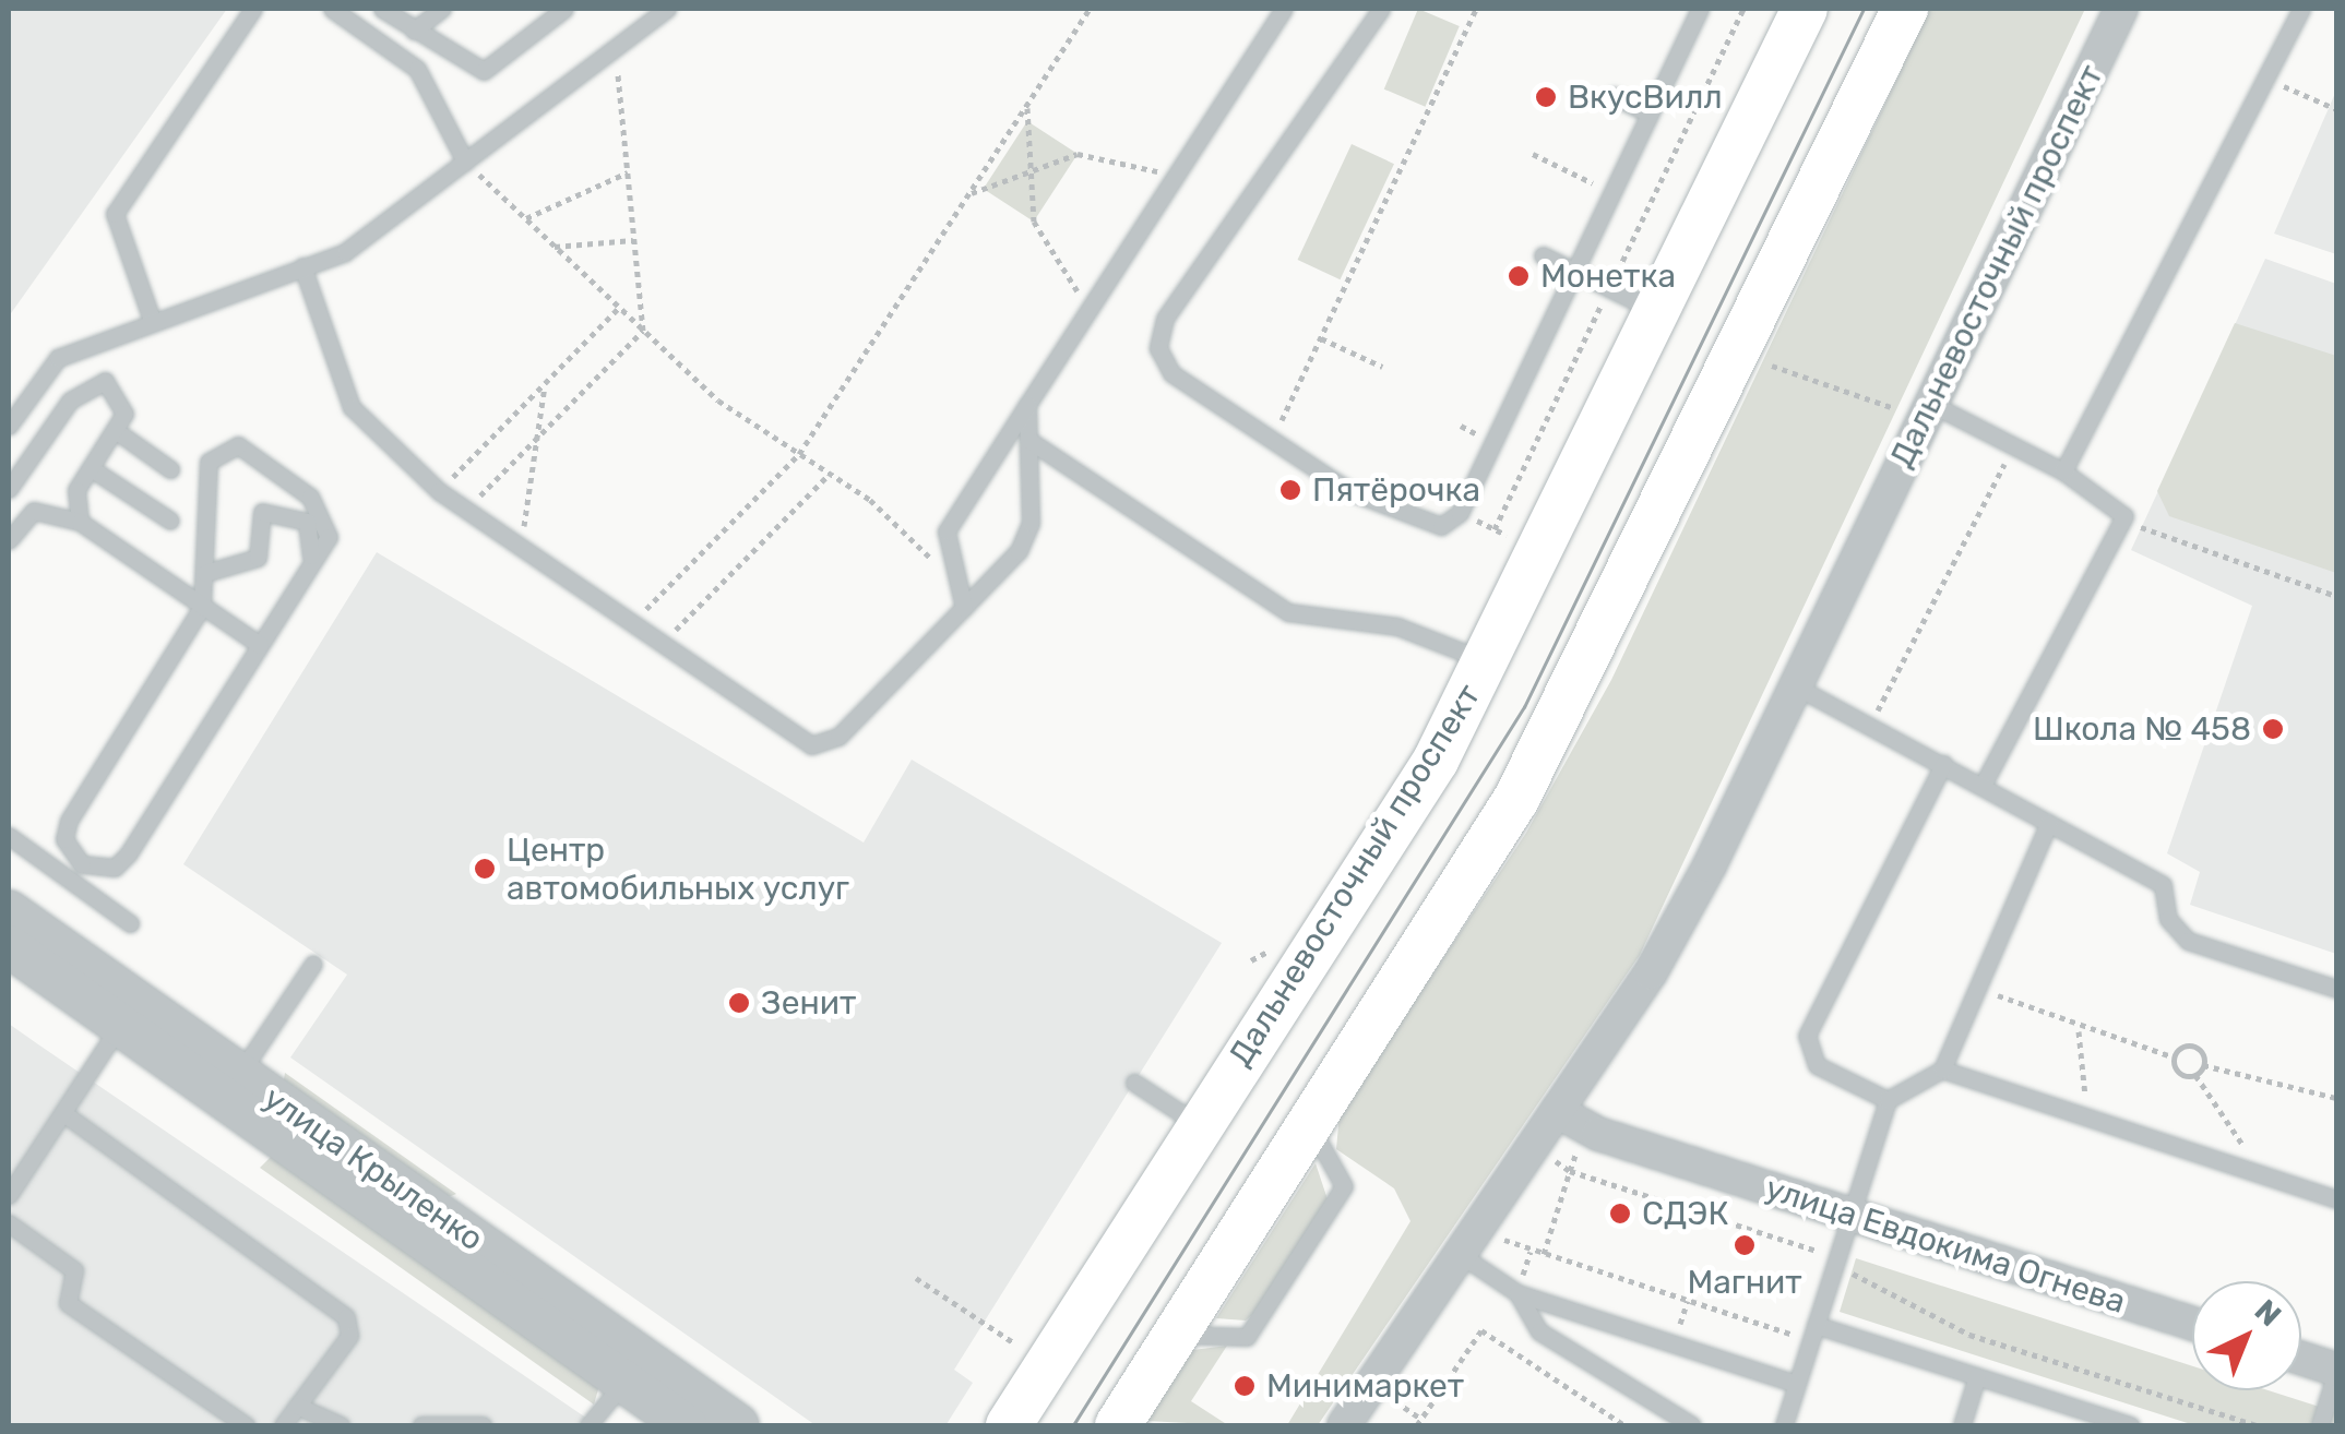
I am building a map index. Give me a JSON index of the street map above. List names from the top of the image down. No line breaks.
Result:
{"streets":{"main road":["Дальневосточный проспект"],"street":["улица Крыленко","улица Евдокима Огнева"]},"crossings":[["Дальневосточный проспект","улица Евдокима Огнева"]],"places":["ВкусВилл","Монетка","Пятёрочка","Школа № 458","Центр автомобильных услуг","Зенит","СДЭК","Магнит","Минимаркет"],"north":"top right"}
